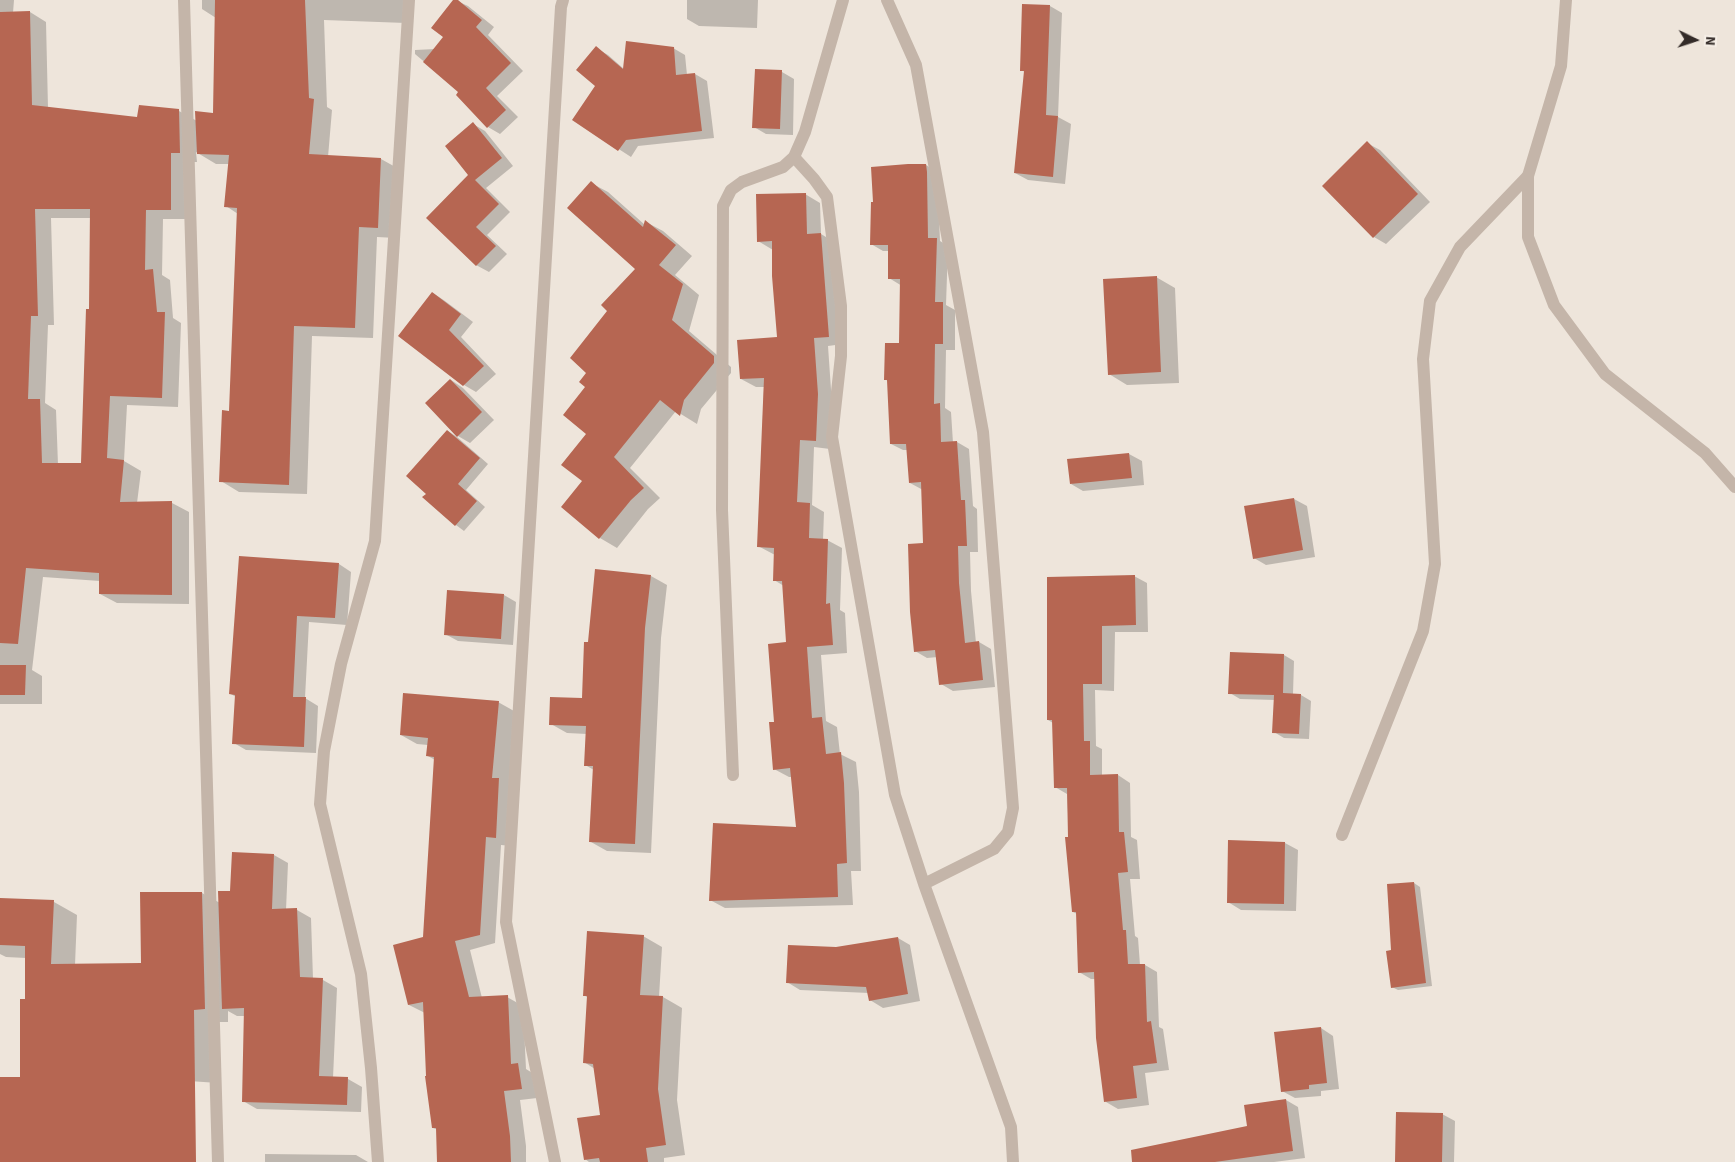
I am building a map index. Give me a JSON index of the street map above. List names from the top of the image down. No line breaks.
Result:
{"north":"right"}
